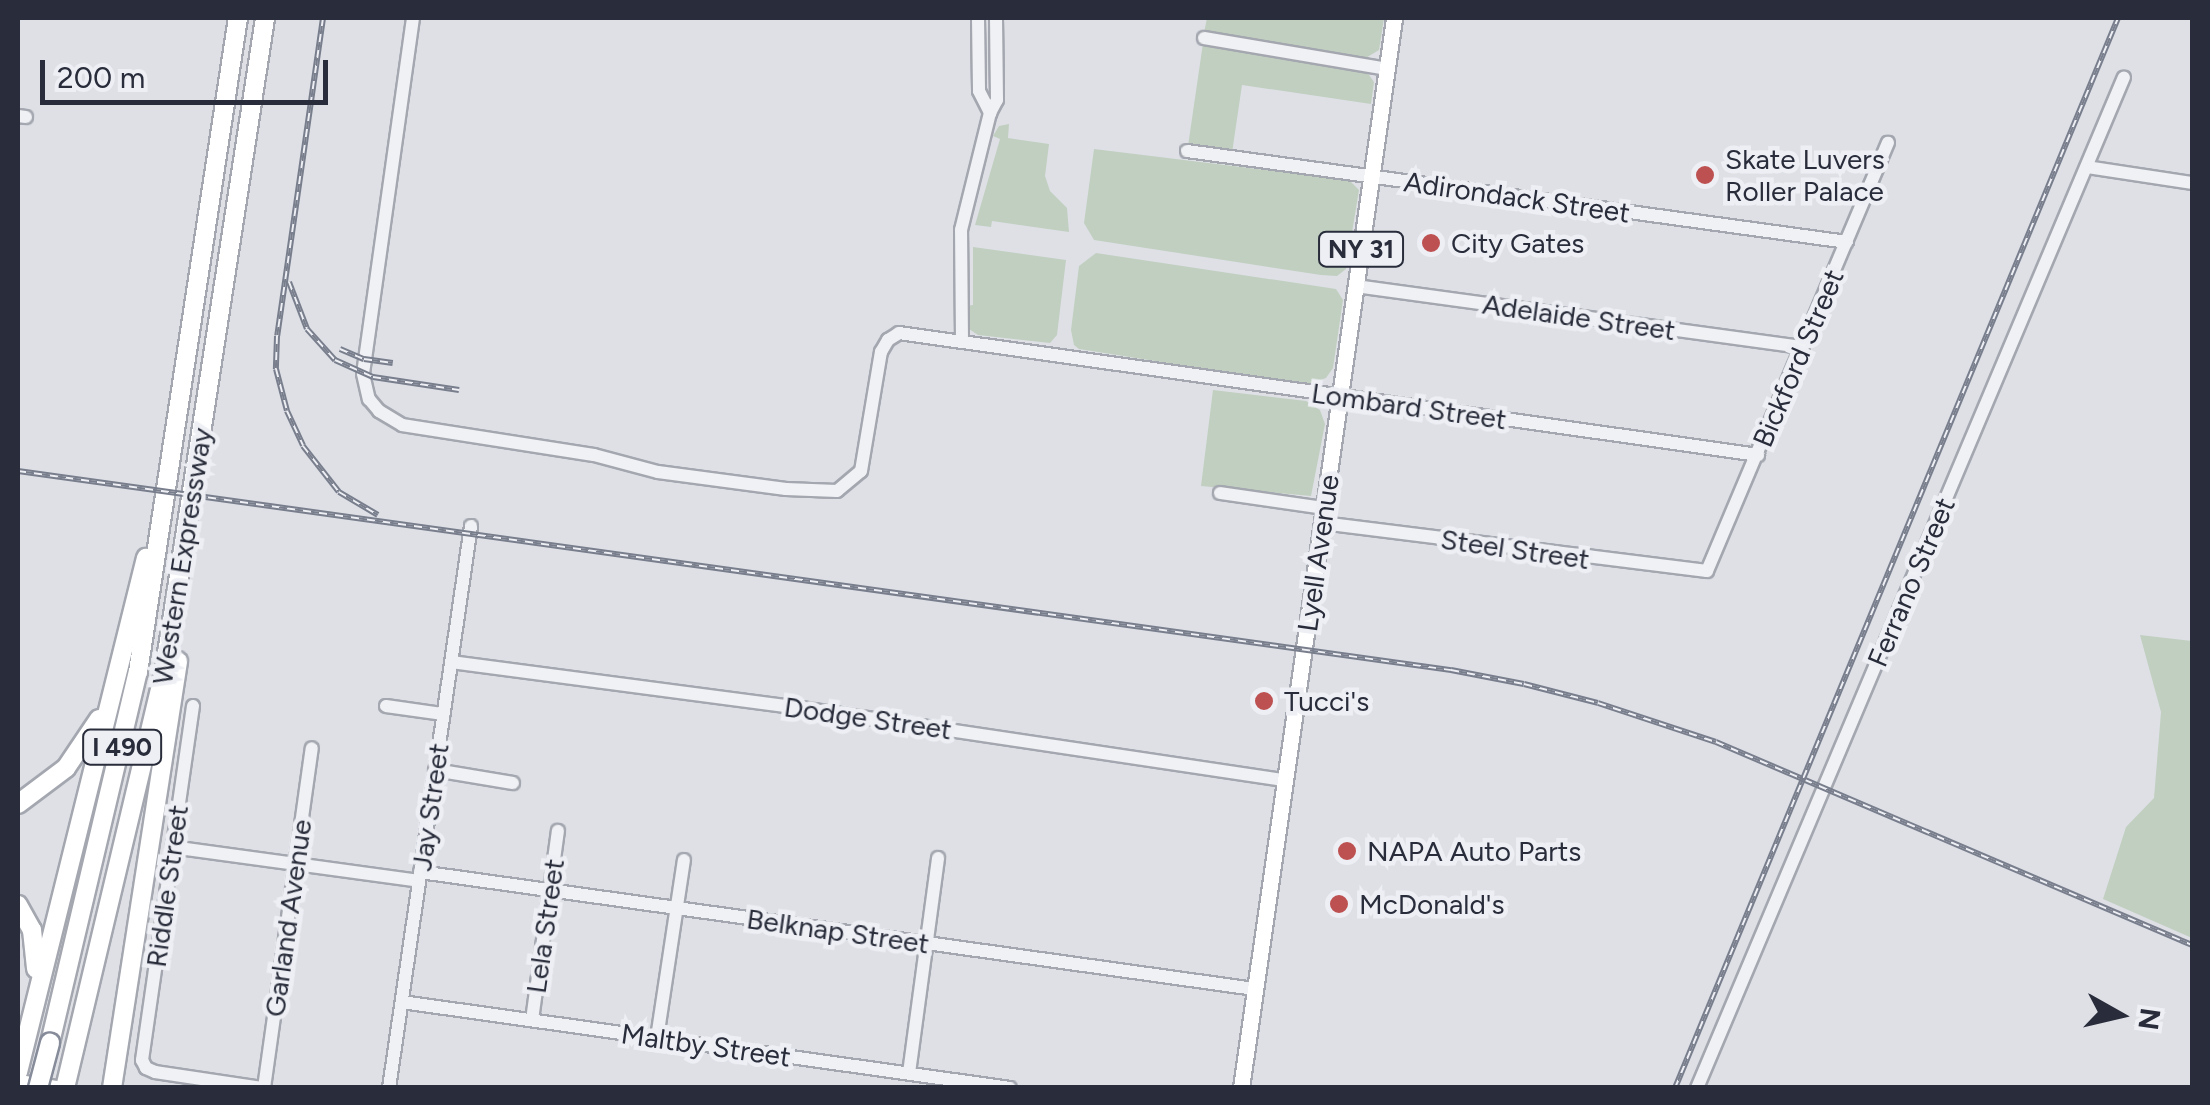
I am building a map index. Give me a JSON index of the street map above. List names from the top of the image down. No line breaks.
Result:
{"streets":{"highway":["Western Expressway","I 490"],"main road":["NY 31","Lyell Avenue"],"street":["Adirondack Street","Adelaide Street","Bickford Street","Lombard Street","Steel Street","Ferrano Street","Dodge Street","Jay Street","Riddle Street","Garland Avenue","Lela Street","Belknap Street","Maltby Street"]},"crossings":[["Adirondack Street","Bickford Street"],["Adirondack Street","Lyell Avenue"],["Adelaide Street","Bickford Street"],["Adelaide Street","Lyell Avenue"],["Bickford Street","Lombard Street"],["Bickford Street","Steel Street"],["Lombard Street","Lyell Avenue"],["Steel Street","Lyell Avenue"],["Lyell Avenue","Dodge Street"],["Lyell Avenue","Belknap Street"],["Dodge Street","Jay Street"],["Jay Street","Belknap Street"],["Jay Street","Maltby Street"],["Riddle Street","Garland Avenue"],["Riddle Street","Belknap Street"],["Garland Avenue","Belknap Street"],["Lela Street","Belknap Street"],["Lela Street","Maltby Street"]],"places":["Skate Luvers Roller Palace","City Gates","Tucci's","NAPA Auto Parts","McDonald's"],"scale_bar":"200 m","north":"right"}
